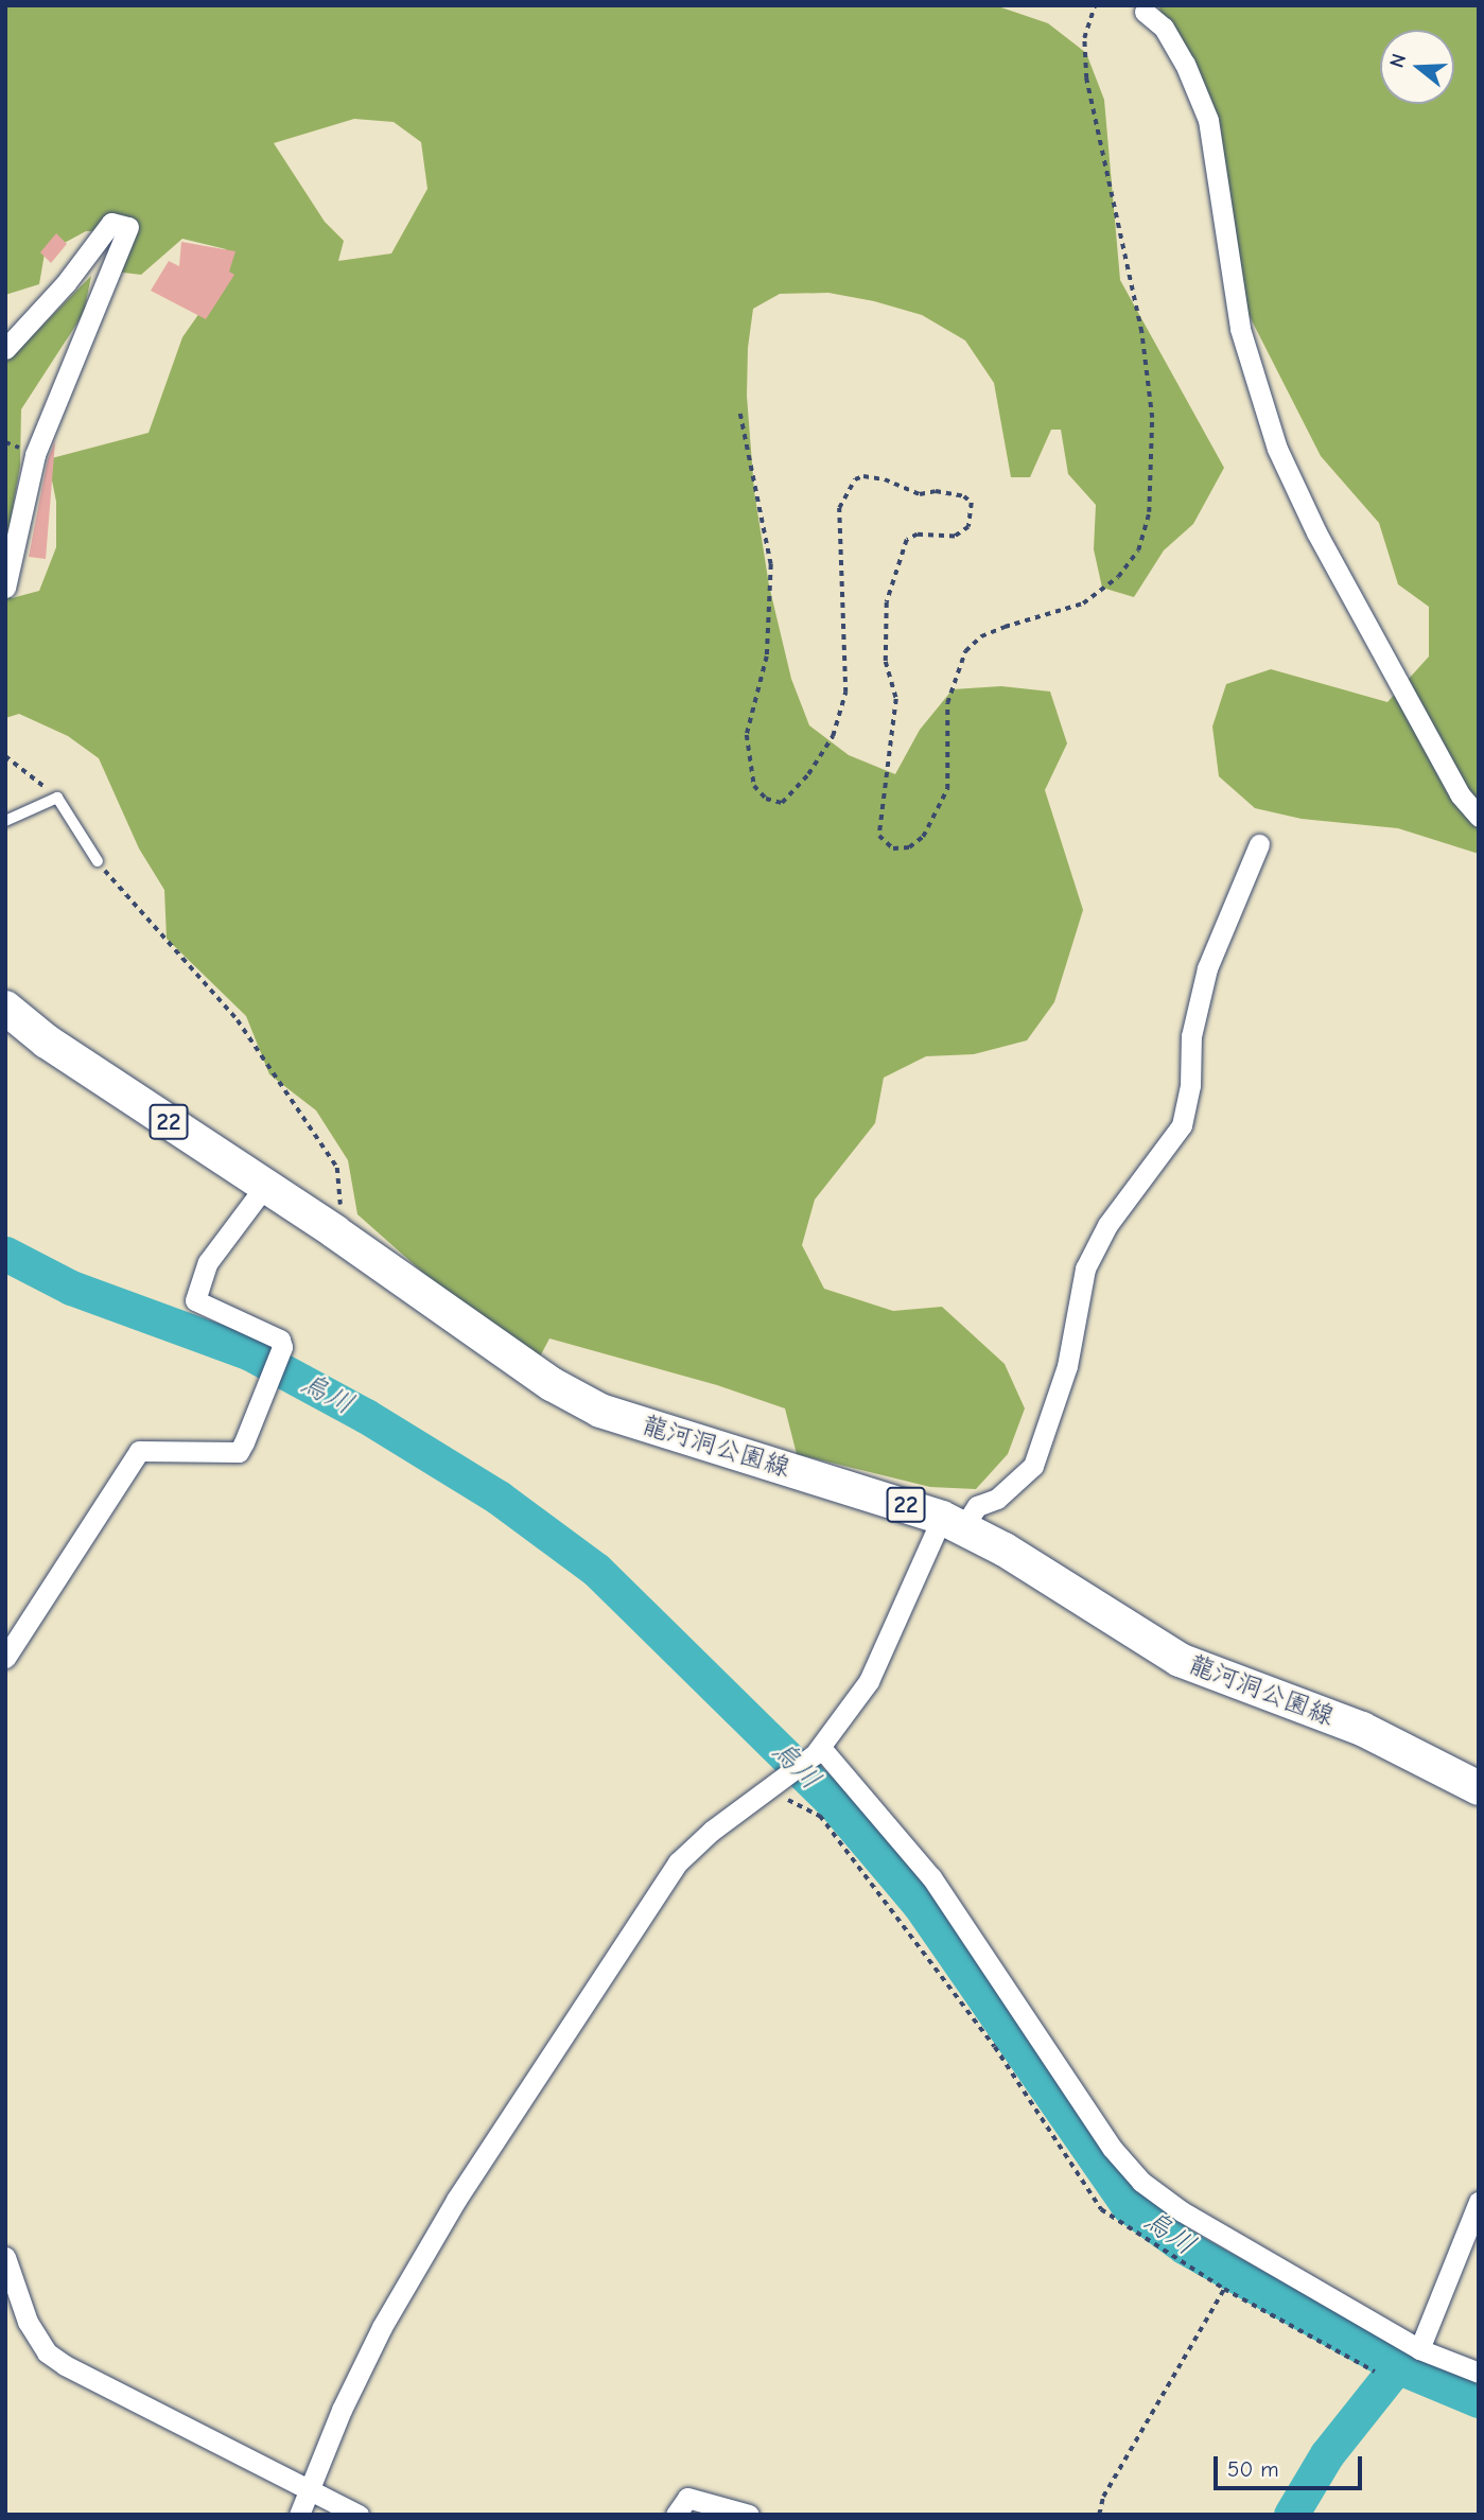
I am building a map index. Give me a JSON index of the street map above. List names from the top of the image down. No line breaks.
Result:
{"streets":{"main road":["22","龍河洞公園線"]},"water":["烏川"],"scale_bar":"50 m","north":"left"}
